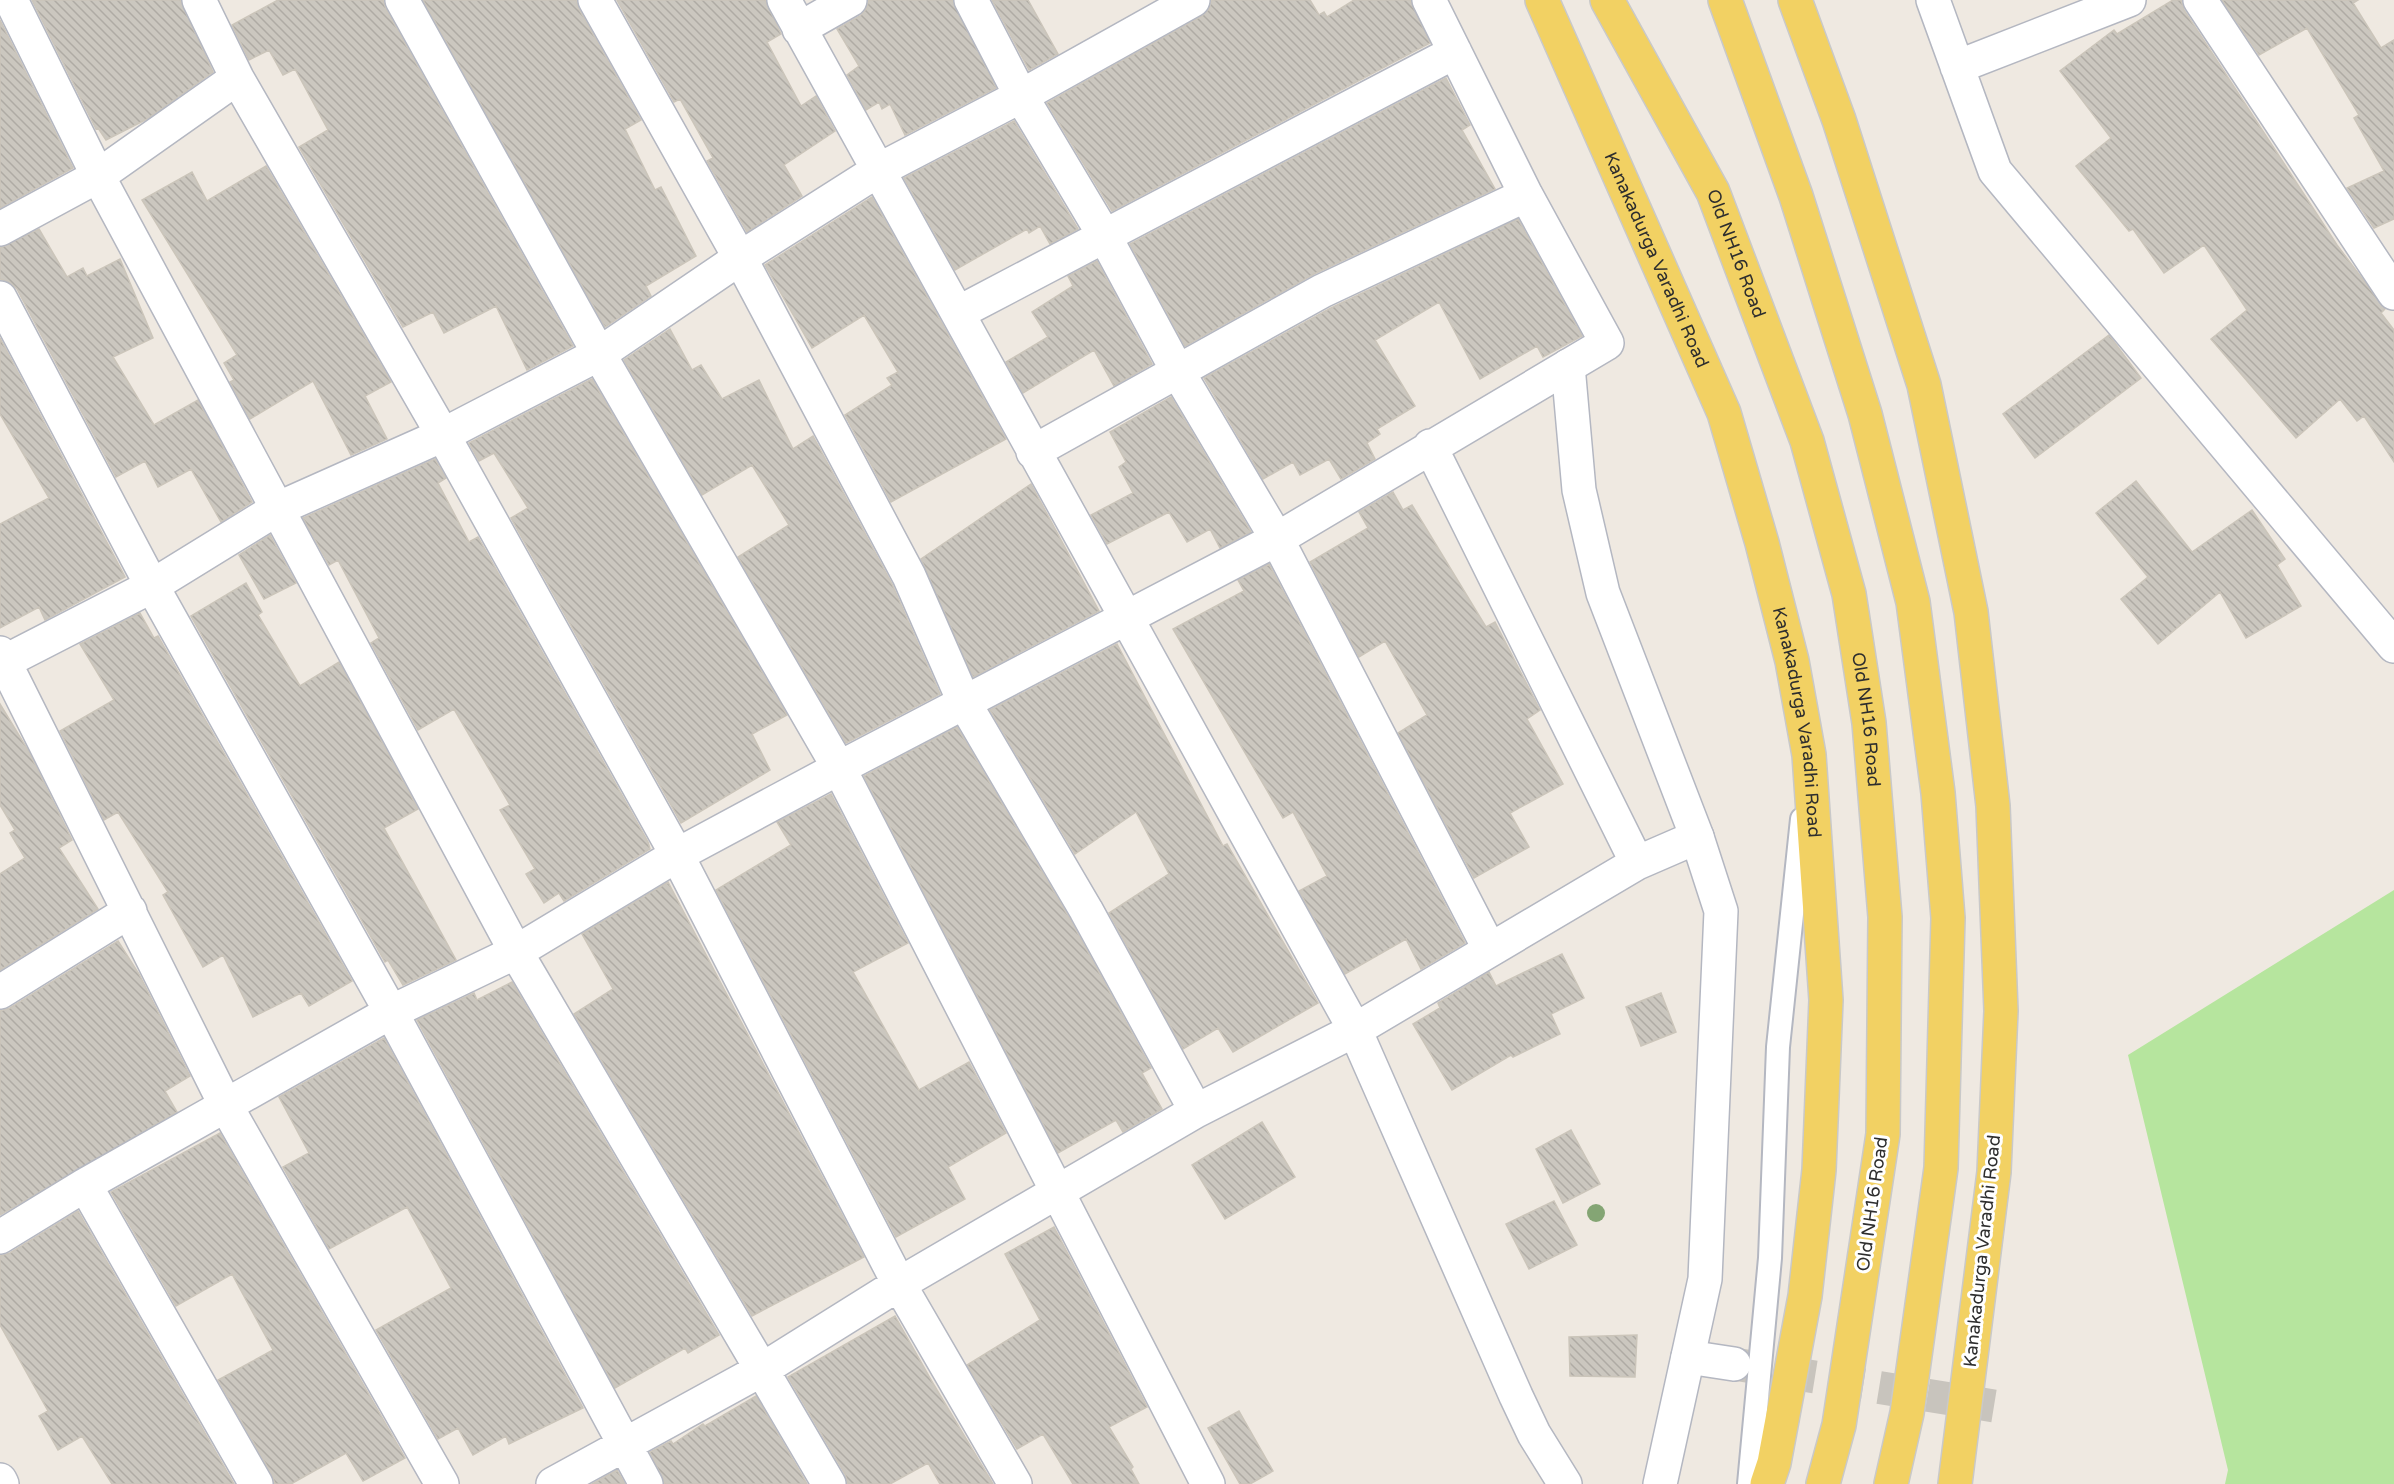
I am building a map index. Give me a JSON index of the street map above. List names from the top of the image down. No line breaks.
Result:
{"streets":{"main road":["Old NH16 Road","Kanakadurga Varadhi Road"]}}
